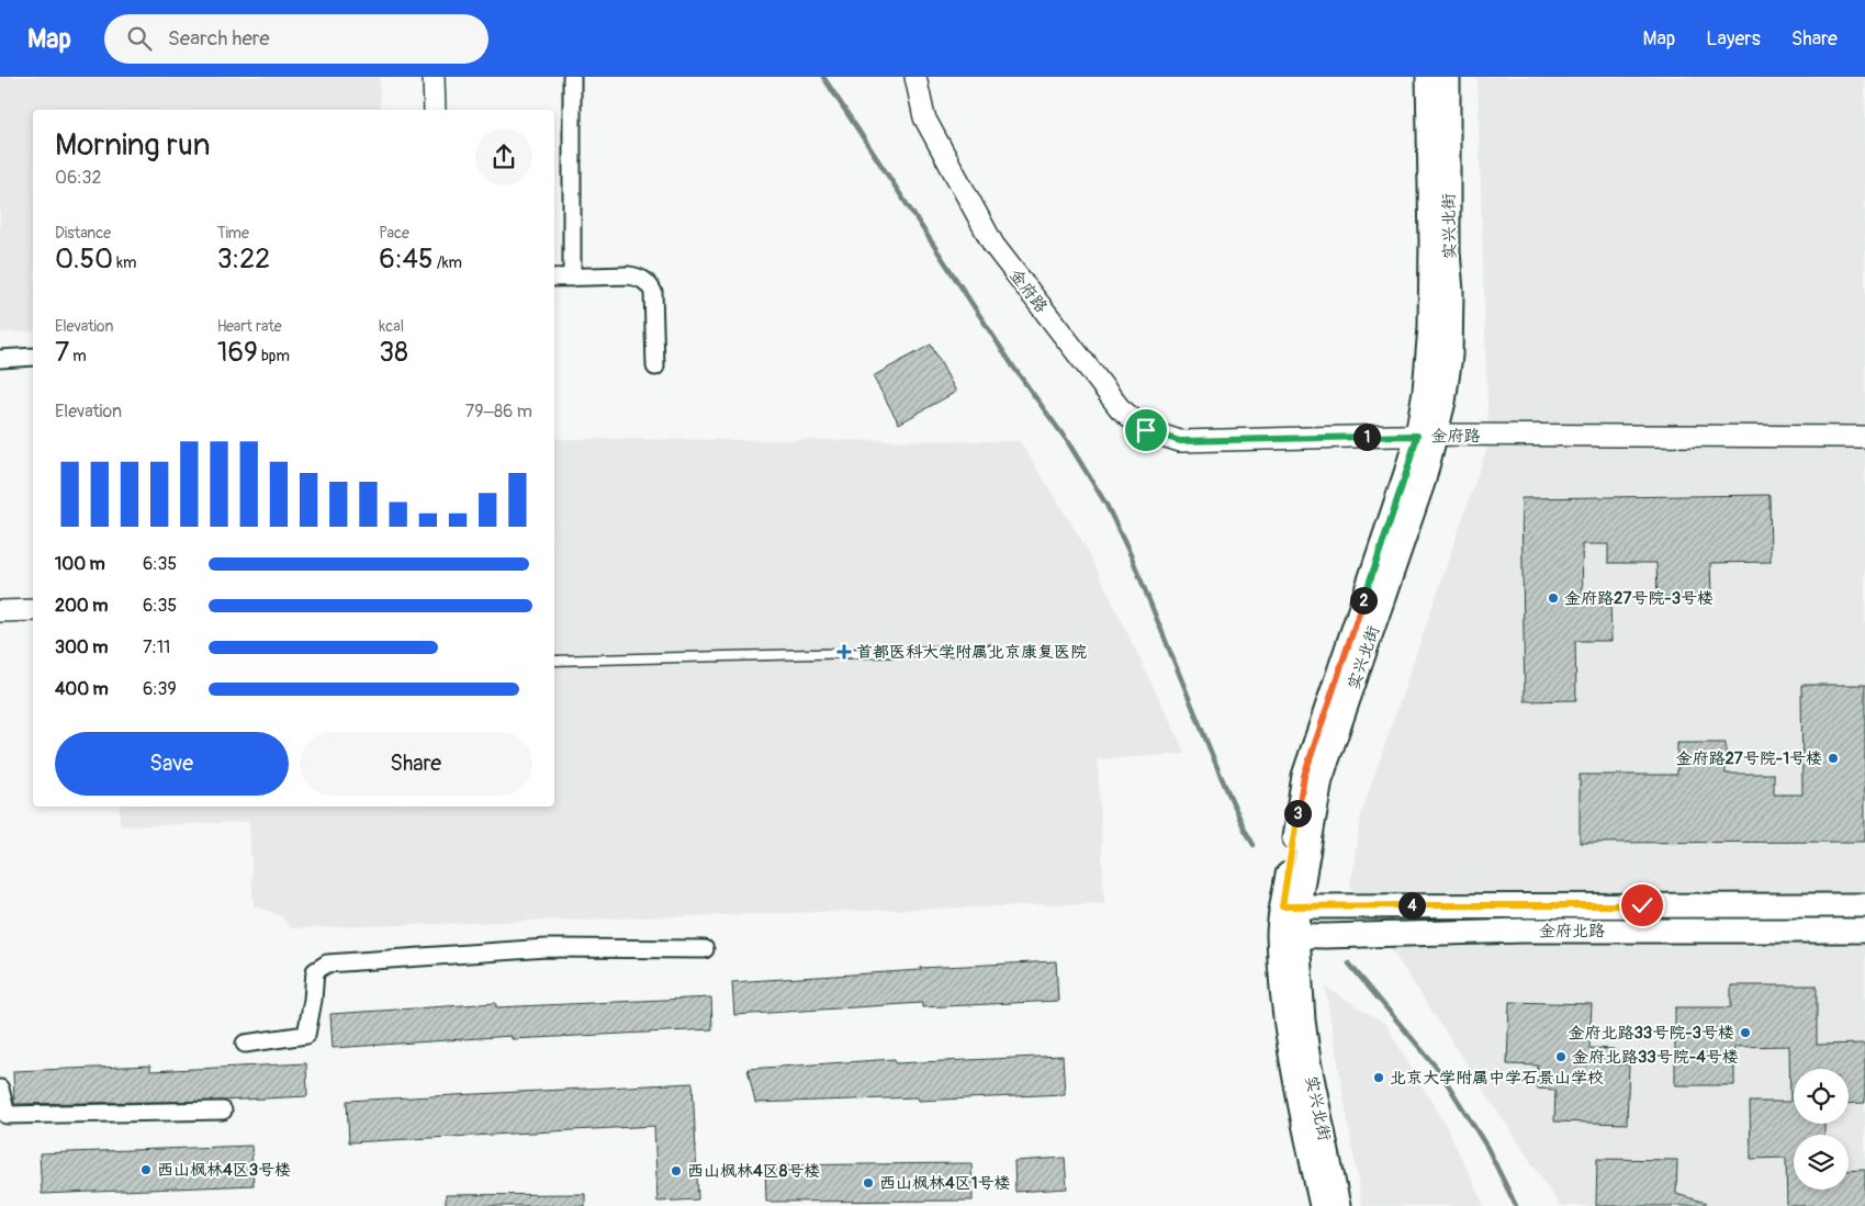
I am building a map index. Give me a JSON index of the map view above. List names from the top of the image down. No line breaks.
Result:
{"streets":{"main road":["实兴北街","金府北路"],"street":["金府路"]},"crossings":[["实兴北街","金府路"],["实兴北街","金府北路"]],"places":{"other":["金府路27号院-3号楼","金府路27号院-1号楼","金府北路33号院-3号楼","金府北路33号院-4号楼","北京大学附属中学石景山学校","西山枫林4区3号楼","西山枫林4区8号楼","西山枫林4区1号楼"],"health":["首都医科大学附属北京康复医院"]},"page":{"header":"Map","search":"Search here","nav":["Map","Layers","Share"],"heading":["Morning run","06:32"],"stats":[["Distance","0.50 km"],["Time","3:22"],["Pace","6:45 /km"],["Elevation","7 m"],["Heart rate","169 bpm"],["kcal","38"]],"chart":["Elevation","79–86 m"],"pins":["1","2","3","4"],"list":[{"name":"100 m","note":"6:35"},{"name":"200 m","note":"6:35"},{"name":"300 m","note":"7:11"},{"name":"400 m","note":"6:39"}],"buttons":["Save","Share"]}}
